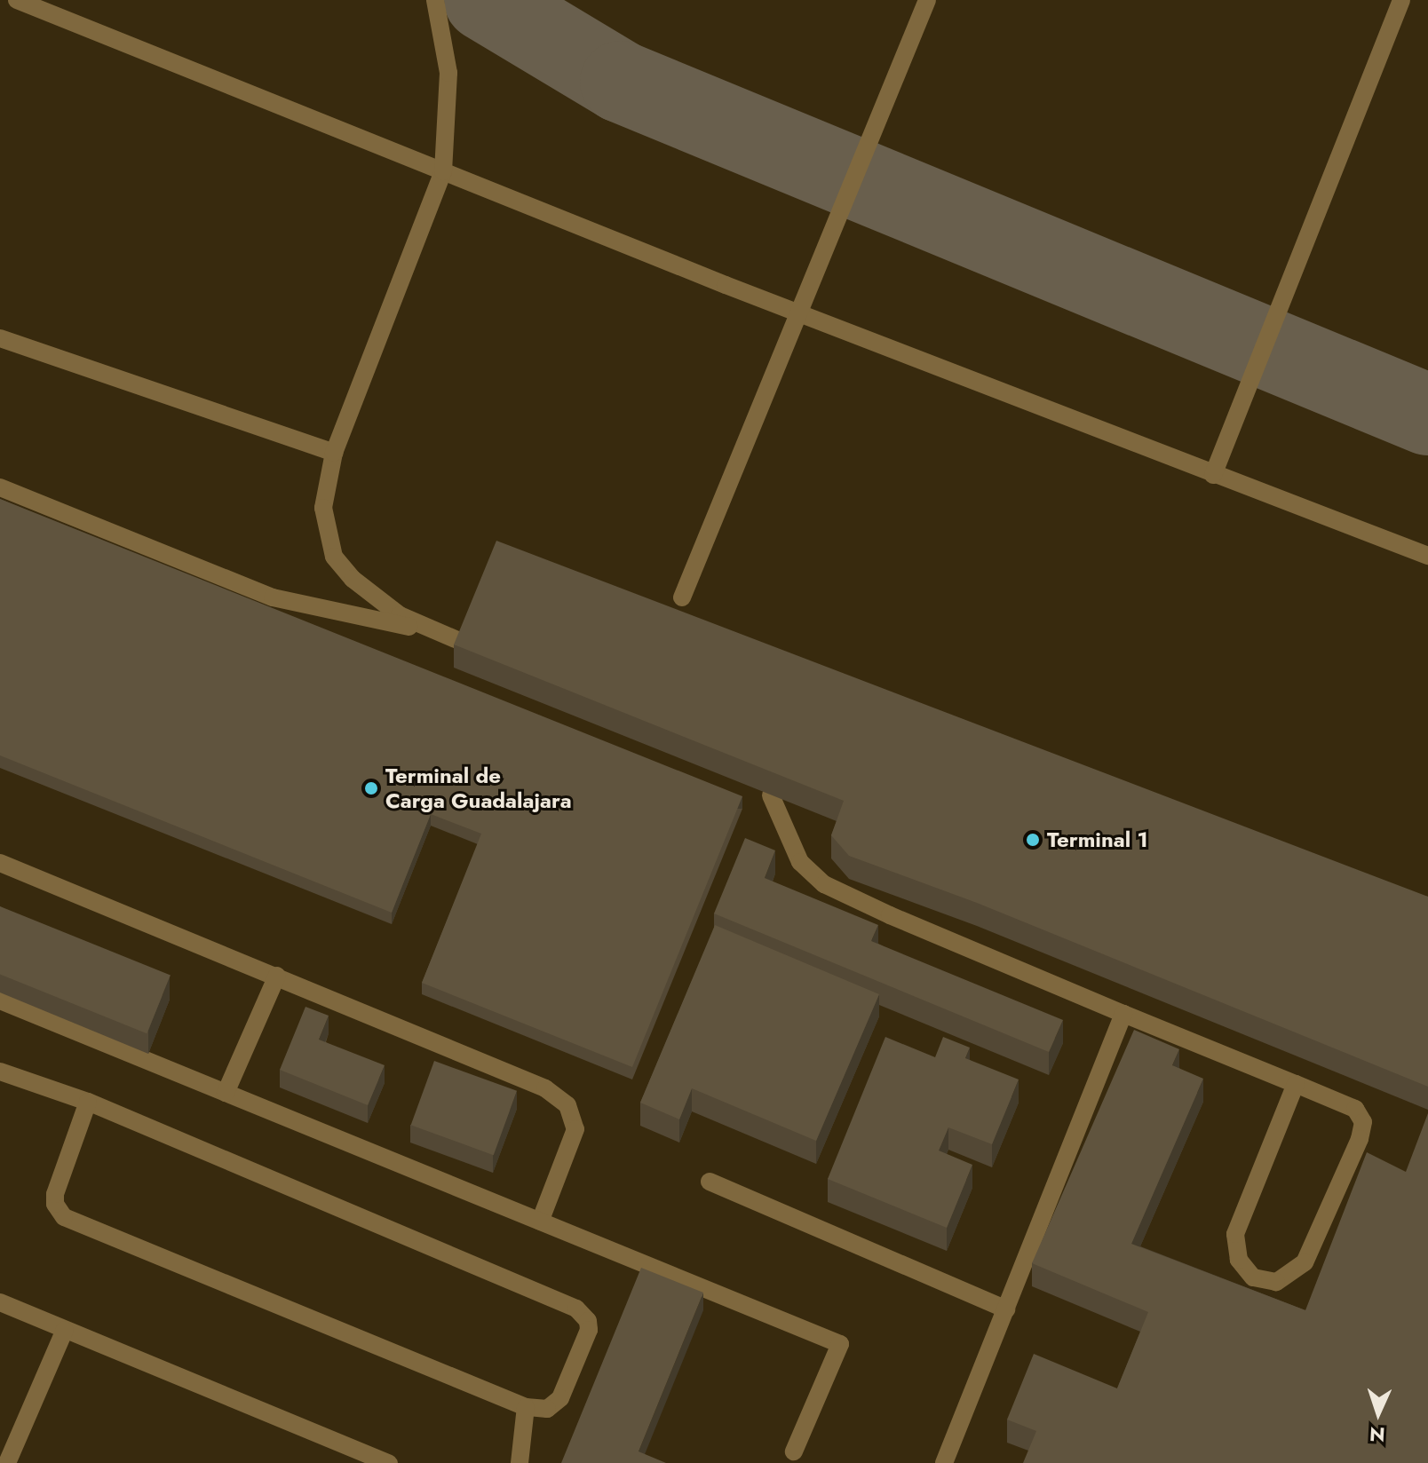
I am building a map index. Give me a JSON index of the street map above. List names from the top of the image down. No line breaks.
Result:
{"places":["Terminal de Carga Guadalajara","Terminal 1"],"north":"bottom"}
